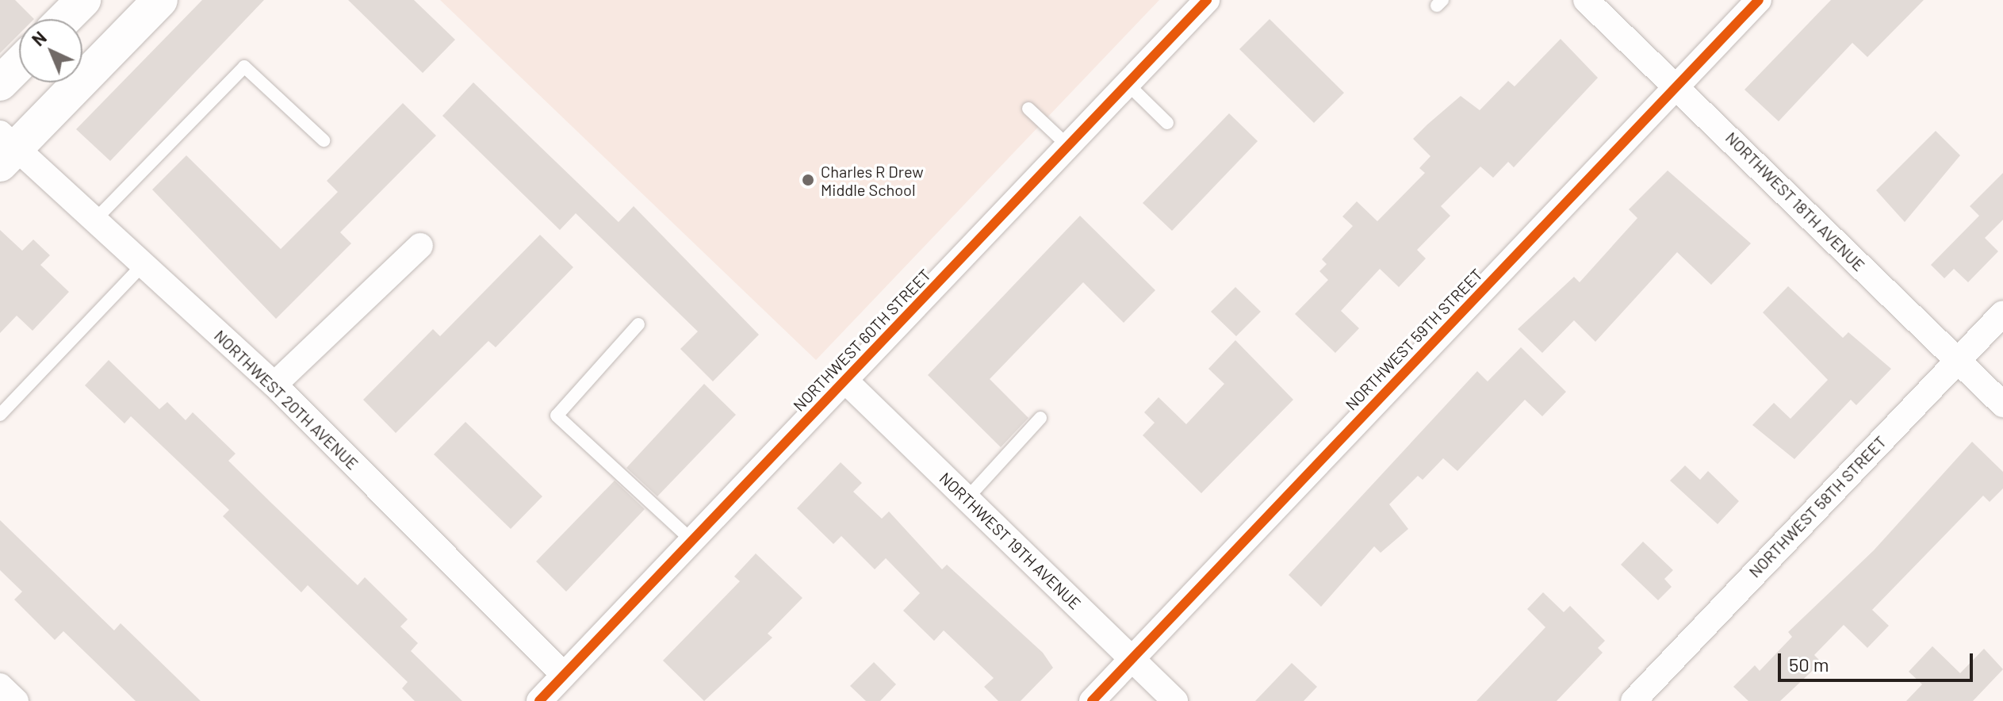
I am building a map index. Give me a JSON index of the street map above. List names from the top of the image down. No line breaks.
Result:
{"streets":{"street":["NORTHWEST 18TH AVENUE","NORTHWEST 59TH STREET","NORTHWEST 60TH STREET","NORTHWEST 20TH AVENUE","NORTHWEST 58TH STREET","NORTHWEST 19TH AVENUE"]},"crossings":[["NORTHWEST 18TH AVENUE","NORTHWEST 59TH STREET"],["NORTHWEST 18TH AVENUE","NORTHWEST 58TH STREET"],["NORTHWEST 59TH STREET","NORTHWEST 19TH AVENUE"],["NORTHWEST 60TH STREET","NORTHWEST 20TH AVENUE"],["NORTHWEST 60TH STREET","NORTHWEST 19TH AVENUE"]],"places":["Charles R Drew Middle School"],"scale_bar":"50 m","north":"top left"}
